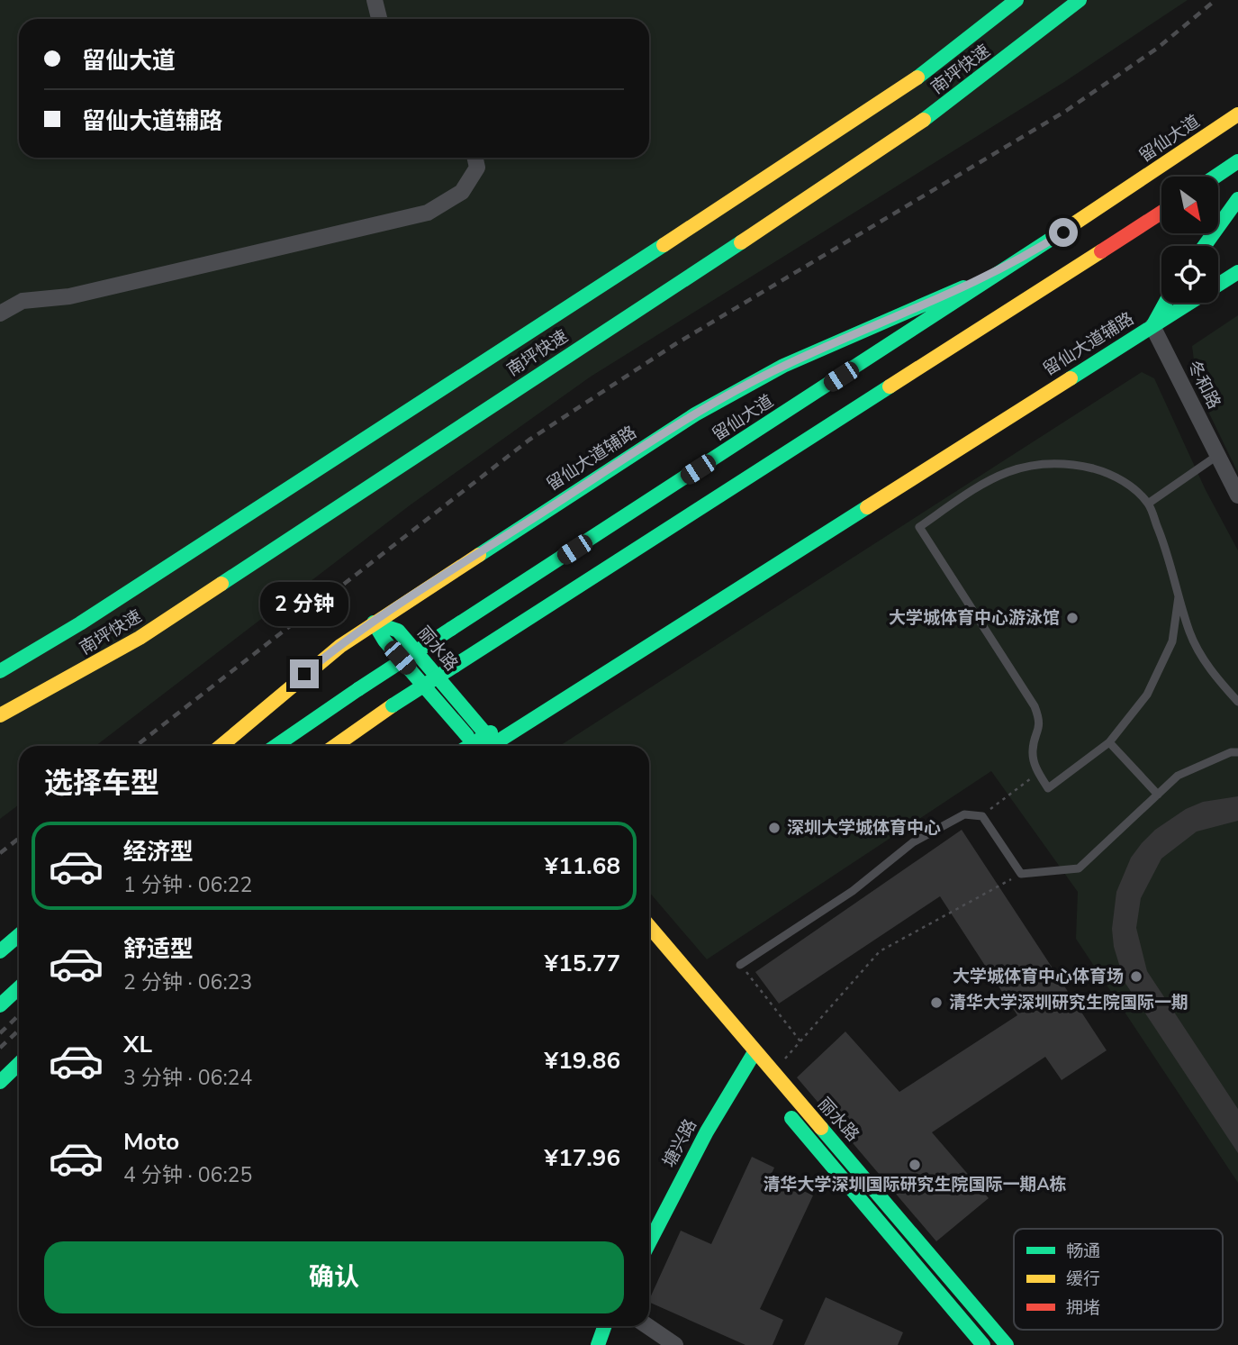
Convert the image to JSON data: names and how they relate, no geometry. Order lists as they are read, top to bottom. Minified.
{"streets":{"main road":["南坪快速","留仙大道","留仙大道辅路","丽水路","塘兴路"],"street":["冬和路"]},"crossings":[["留仙大道","留仙大道辅路"],["留仙大道辅路","冬和路"],["留仙大道辅路","丽水路"],["丽水路","塘兴路"]],"places":["大学城体育中心游泳馆","深圳大学城体育中心","大学城体育中心体育场","清华大学深圳研究生院国际一期","清华大学深圳国际研究生院国际一期A栋"],"legend":["畅通","缓行","拥堵"],"north":"bottom right","page":{"banner":["留仙大道","留仙大道辅路"],"bubble":"2 分钟","heading":"选择车型","list":[{"name":"经济型","note":"1 分钟 · 06:22","value":"¥11.68"},{"name":"舒适型","note":"2 分钟 · 06:23","value":"¥15.77"},{"name":"XL","note":"3 分钟 · 06:24","value":"¥19.86"},{"name":"Moto","note":"4 分钟 · 06:25","value":"¥17.96"}],"buttons":"确认"}}
